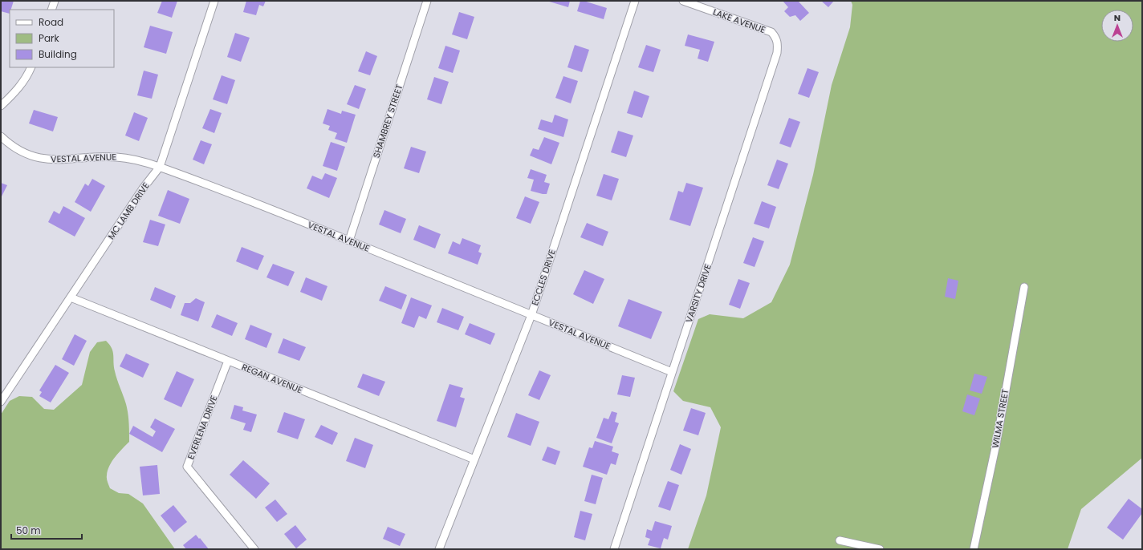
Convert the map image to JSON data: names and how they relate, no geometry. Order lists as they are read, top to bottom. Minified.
{"streets":{"street":["LAKE AVENUE","SHAMBREY STREET","VESTAL AVENUE","MC LAMB DRIVE","ECCLES DRIVE","VARSITY DRIVE","REGAN AVENUE","WILMA STREET","EVERLENA DRIVE"]},"crossings":[["LAKE AVENUE","VARSITY DRIVE"],["SHAMBREY STREET","VESTAL AVENUE"],["VESTAL AVENUE","MC LAMB DRIVE"],["VESTAL AVENUE","ECCLES DRIVE"],["VESTAL AVENUE","VARSITY DRIVE"],["MC LAMB DRIVE","REGAN AVENUE"],["ECCLES DRIVE","REGAN AVENUE"],["REGAN AVENUE","EVERLENA DRIVE"]],"legend":["Road","Park","Building"],"scale_bar":"50 m","north":"top"}
